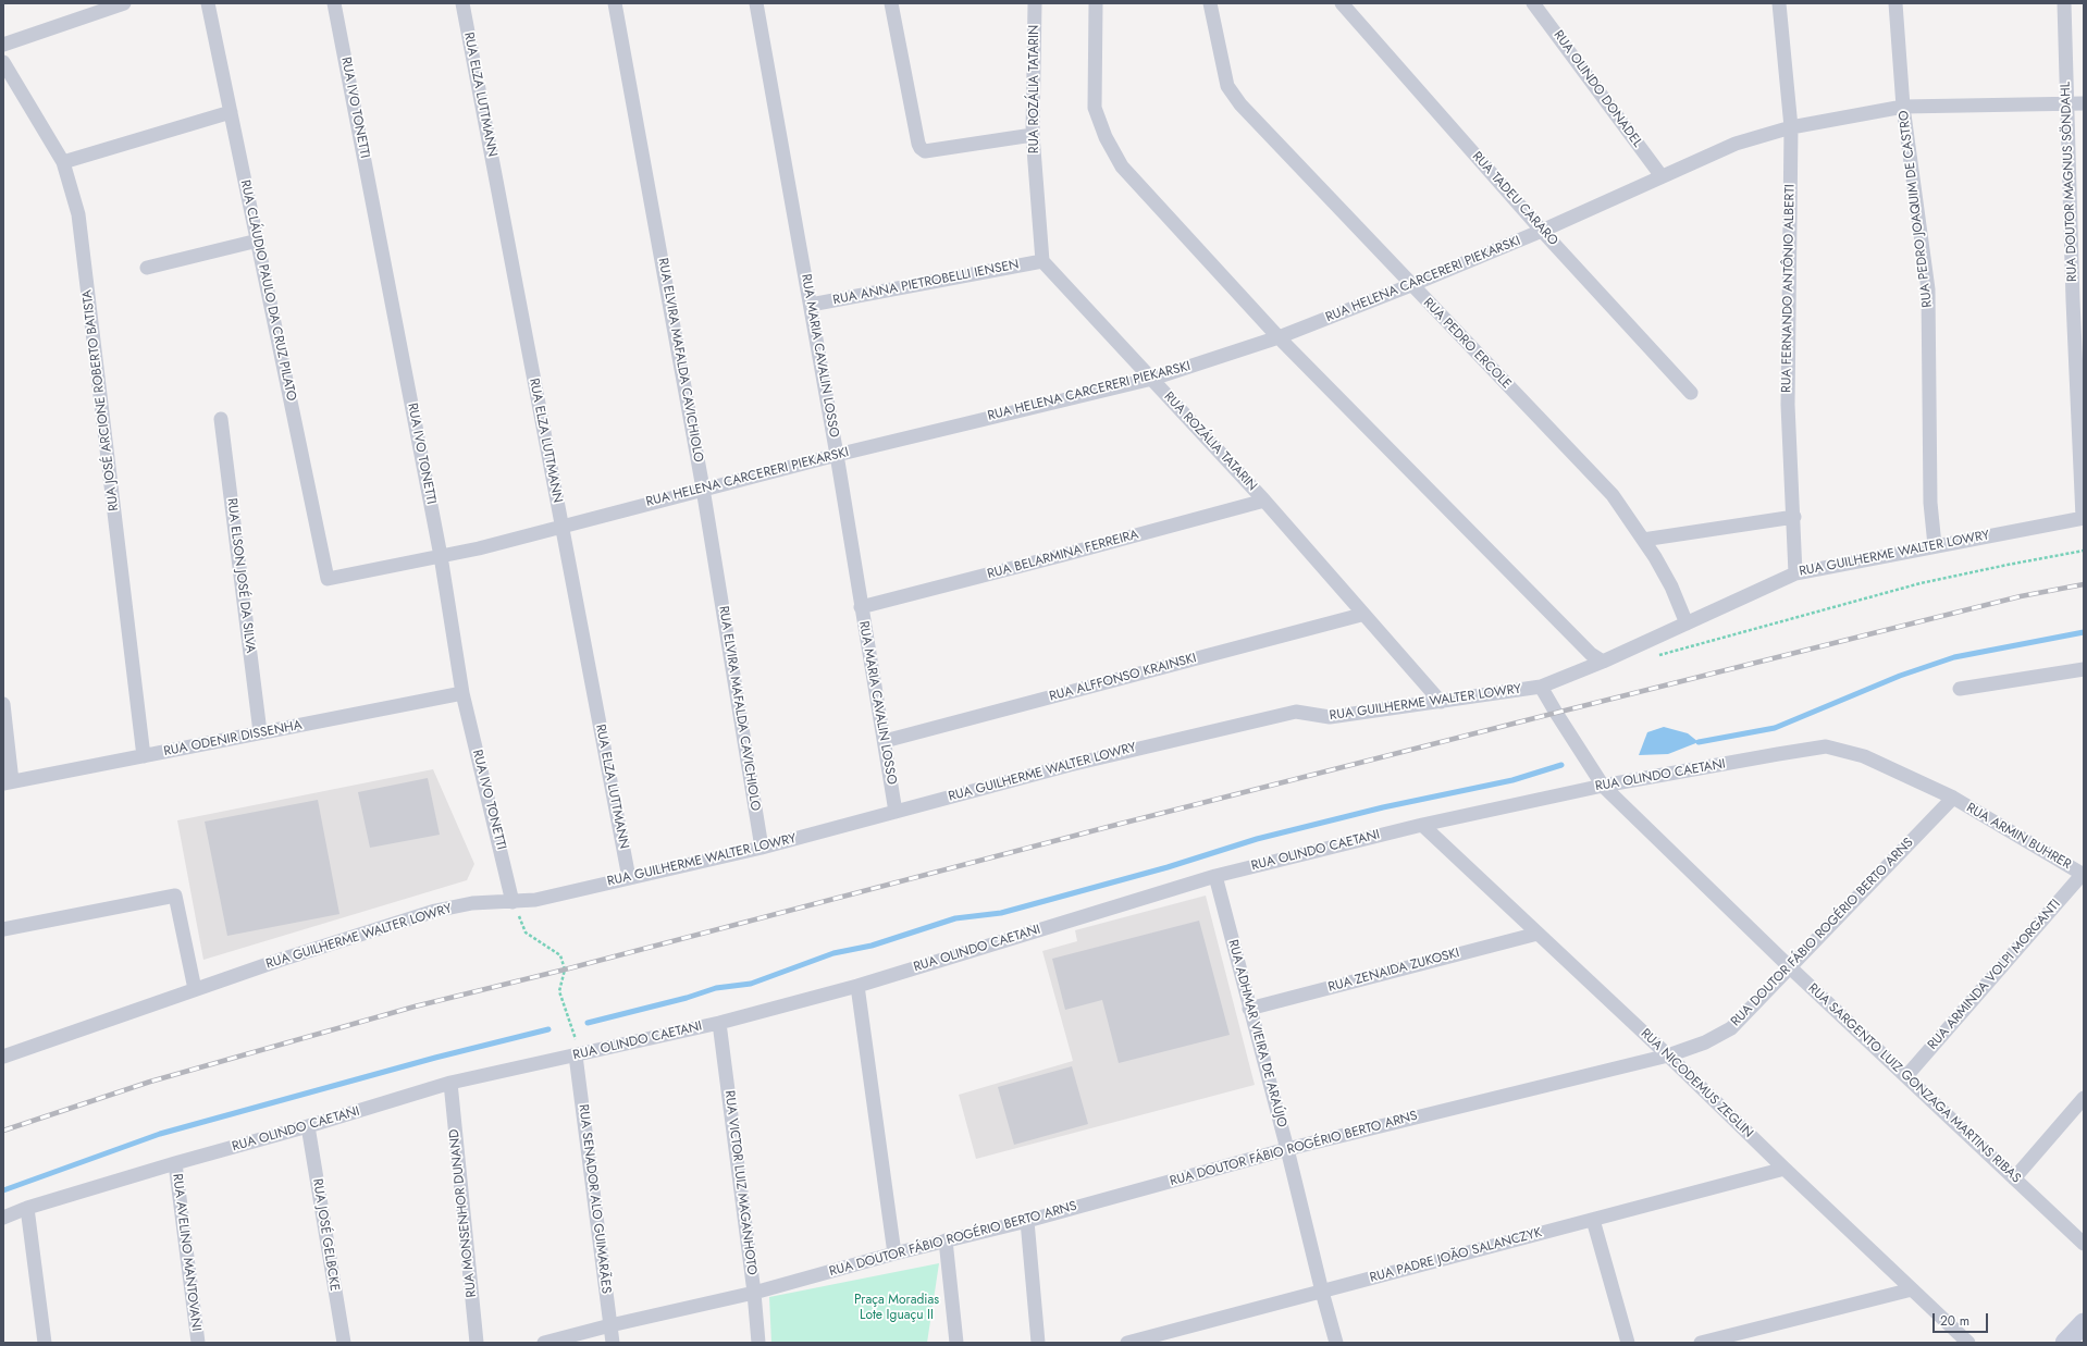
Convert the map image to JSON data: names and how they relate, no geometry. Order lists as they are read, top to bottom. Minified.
{"streets":{"street":["RUA ROZÁLIA TATARIN","RUA OLINDO DONADEL","RUA ELZA LUTTMANN","RUA IVO TONETTI","RUA DOUTOR MAGNUS SÖNDAHL","RUA TADEU CARARO","RUA PEDRO JOAQUIM DE CASTRO","RUA HELENA CARCERERI PIEKARSKI","RUA ANNA PIETROBELLI IENSEN","RUA FERNANDO ANTÔNIO ALBERTI","RUA CLÁUDIO PAULO DA CRUZ PILATO","RUA PEDRO ERCOLE","RUA MARIA CAVALIN LOSSO","RUA ELVIRA MAFALDA CAVICHIOLO","RUA JOSÉ ARCIONE ROBERTO BATISTA","RUA GUILHERME WALTER LOWRY","RUA BELARMINA FERREIRA","RUA ELSON JOSÉ DA SILVA","RUA ALFFONSO KRAINSKI","RUA ODENIR DISSENHA","RUA OLINDO CAETANI","RUA ARMIN BUHRER","RUA DOUTOR FÁBIO ROGÉRIO BERTO ARNS","RUA ZENAIDA ZUKOSKI","RUA ARMINDA VOLPI MORGANTI","RUA ADHMAR VIEIRA DE ARAÚJO","RUA NICODEMUS ZEGLIN","RUA SARGENTO LUIZ GONZAGA MARTINS RIBAS","RUA VICTOR LUIZ MAGANHOTO","RUA SENADOR ALO GUIMARÃES","RUA MONSENHOR DUNAND","RUA JOSÉ GELBCKE","RUA AVELINO MANTOVANI","RUA PADRE JOÃO SALANCZYK"]},"crossings":[["RUA ROZÁLIA TATARIN","RUA HELENA CARCERERI PIEKARSKI"],["RUA ROZÁLIA TATARIN","RUA ANNA PIETROBELLI IENSEN"],["RUA ROZÁLIA TATARIN","RUA GUILHERME WALTER LOWRY"],["RUA ROZÁLIA TATARIN","RUA BELARMINA FERREIRA"],["RUA ROZÁLIA TATARIN","RUA ALFFONSO KRAINSKI"],["RUA OLINDO DONADEL","RUA HELENA CARCERERI PIEKARSKI"],["RUA ELZA LUTTMANN","RUA HELENA CARCERERI PIEKARSKI"],["RUA ELZA LUTTMANN","RUA GUILHERME WALTER LOWRY"],["RUA IVO TONETTI","RUA HELENA CARCERERI PIEKARSKI"],["RUA IVO TONETTI","RUA GUILHERME WALTER LOWRY"],["RUA IVO TONETTI","RUA ODENIR DISSENHA"],["RUA DOUTOR MAGNUS SÖNDAHL","RUA HELENA CARCERERI PIEKARSKI"],["RUA DOUTOR MAGNUS SÖNDAHL","RUA GUILHERME WALTER LOWRY"],["RUA TADEU CARARO","RUA HELENA CARCERERI PIEKARSKI"],["RUA PEDRO JOAQUIM DE CASTRO","RUA HELENA CARCERERI PIEKARSKI"],["RUA PEDRO JOAQUIM DE CASTRO","RUA GUILHERME WALTER LOWRY"],["RUA HELENA CARCERERI PIEKARSKI","RUA FERNANDO ANTÔNIO ALBERTI"],["RUA HELENA CARCERERI PIEKARSKI","RUA CLÁUDIO PAULO DA CRUZ PILATO"],["RUA HELENA CARCERERI PIEKARSKI","RUA PEDRO ERCOLE"],["RUA HELENA CARCERERI PIEKARSKI","RUA MARIA CAVALIN LOSSO"],["RUA HELENA CARCERERI PIEKARSKI","RUA ELVIRA MAFALDA CAVICHIOLO"],["RUA ANNA PIETROBELLI IENSEN","RUA MARIA CAVALIN LOSSO"],["RUA FERNANDO ANTÔNIO ALBERTI","RUA GUILHERME WALTER LOWRY"],["RUA PEDRO ERCOLE","RUA GUILHERME WALTER LOWRY"],["RUA MARIA CAVALIN LOSSO","RUA GUILHERME WALTER LOWRY"],["RUA MARIA CAVALIN LOSSO","RUA BELARMINA FERREIRA"],["RUA MARIA CAVALIN LOSSO","RUA ALFFONSO KRAINSKI"],["RUA ELVIRA MAFALDA CAVICHIOLO","RUA GUILHERME WALTER LOWRY"],["RUA JOSÉ ARCIONE ROBERTO BATISTA","RUA ODENIR DISSENHA"],["RUA GUILHERME WALTER LOWRY","RUA SARGENTO LUIZ GONZAGA MARTINS RIBAS"],["RUA ELSON JOSÉ DA SILVA","RUA ODENIR DISSENHA"],["RUA OLINDO CAETANI","RUA ARMIN BUHRER"],["RUA OLINDO CAETANI","RUA DOUTOR FÁBIO ROGÉRIO BERTO ARNS"],["RUA OLINDO CAETANI","RUA ADHMAR VIEIRA DE ARAÚJO"],["RUA OLINDO CAETANI","RUA NICODEMUS ZEGLIN"],["RUA OLINDO CAETANI","RUA SARGENTO LUIZ GONZAGA MARTINS RIBAS"],["RUA OLINDO CAETANI","RUA VICTOR LUIZ MAGANHOTO"],["RUA OLINDO CAETANI","RUA SENADOR ALO GUIMARÃES"],["RUA OLINDO CAETANI","RUA MONSENHOR DUNAND"],["RUA OLINDO CAETANI","RUA JOSÉ GELBCKE"],["RUA OLINDO CAETANI","RUA AVELINO MANTOVANI"],["RUA ARMIN BUHRER","RUA DOUTOR FÁBIO ROGÉRIO BERTO ARNS"],["RUA ARMIN BUHRER","RUA ARMINDA VOLPI MORGANTI"],["RUA DOUTOR FÁBIO ROGÉRIO BERTO ARNS","RUA ADHMAR VIEIRA DE ARAÚJO"],["RUA DOUTOR FÁBIO ROGÉRIO BERTO ARNS","RUA NICODEMUS ZEGLIN"],["RUA DOUTOR FÁBIO ROGÉRIO BERTO ARNS","RUA SARGENTO LUIZ GONZAGA MARTINS RIBAS"],["RUA DOUTOR FÁBIO ROGÉRIO BERTO ARNS","RUA VICTOR LUIZ MAGANHOTO"],["RUA DOUTOR FÁBIO ROGÉRIO BERTO ARNS","RUA SENADOR ALO GUIMARÃES"],["RUA ZENAIDA ZUKOSKI","RUA ADHMAR VIEIRA DE ARAÚJO"],["RUA ZENAIDA ZUKOSKI","RUA NICODEMUS ZEGLIN"],["RUA ARMINDA VOLPI MORGANTI","RUA SARGENTO LUIZ GONZAGA MARTINS RIBAS"],["RUA ADHMAR VIEIRA DE ARAÚJO","RUA PADRE JOÃO SALANCZYK"],["RUA NICODEMUS ZEGLIN","RUA PADRE JOÃO SALANCZYK"]],"parks":["Praça Moradias Lote Iguaçu II"],"scale_bar":"20 m"}
